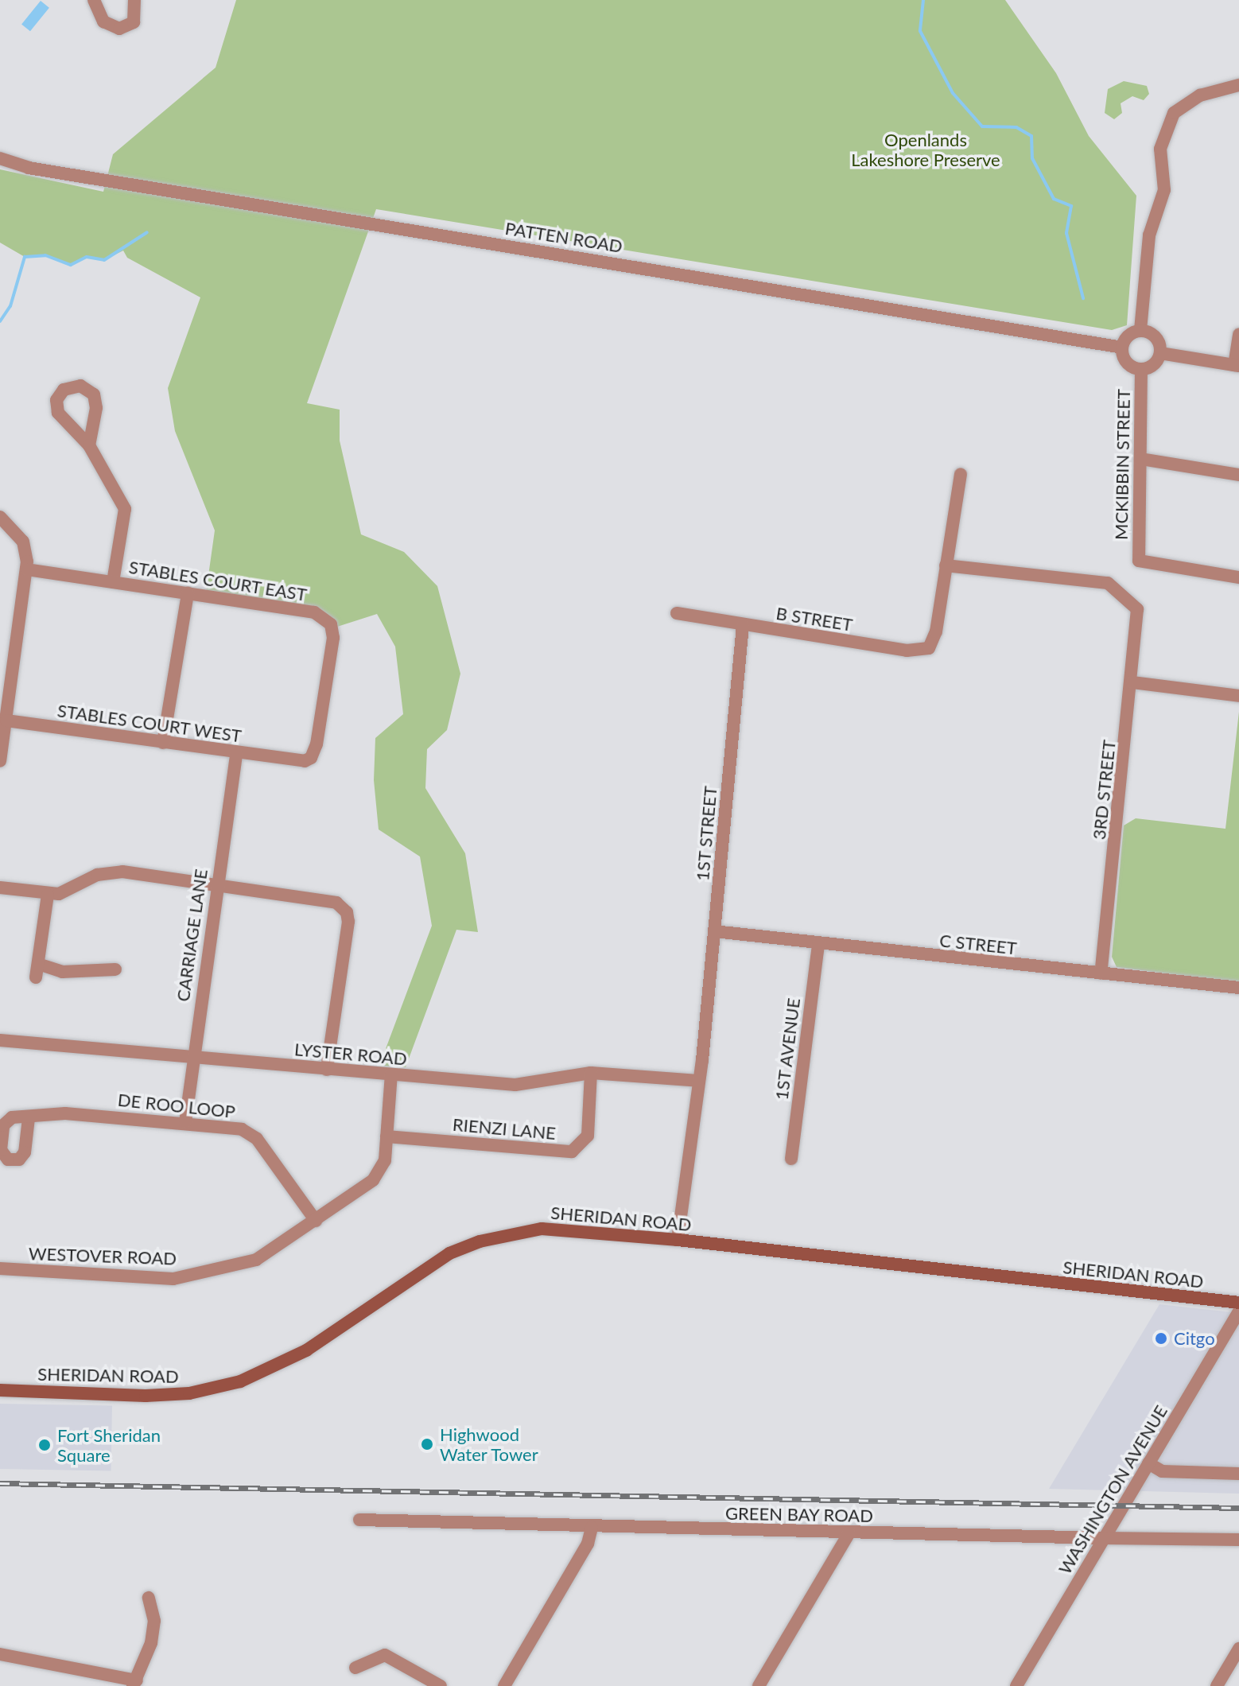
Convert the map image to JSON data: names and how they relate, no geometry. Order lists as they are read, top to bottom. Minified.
{"streets":{"main road":["SHERIDAN ROAD"],"street":["PATTEN ROAD","MCKIBBIN STREET","STABLES COURT EAST","B STREET","STABLES COURT WEST","3RD STREET","1ST STREET","CARRIAGE LANE","C STREET","1ST AVENUE","LYSTER ROAD","DE ROO LOOP","RIENZI LANE","WESTOVER ROAD","WASHINGTON AVENUE","GREEN BAY ROAD"]},"crossings":[["PATTEN ROAD","MCKIBBIN STREET"],["STABLES COURT EAST","STABLES COURT WEST"],["B STREET","3RD STREET"],["B STREET","1ST STREET"],["STABLES COURT WEST","CARRIAGE LANE"],["3RD STREET","C STREET"],["1ST STREET","C STREET"],["1ST STREET","LYSTER ROAD"],["1ST STREET","SHERIDAN ROAD"],["CARRIAGE LANE","LYSTER ROAD"],["CARRIAGE LANE","DE ROO LOOP"],["C STREET","1ST AVENUE"],["LYSTER ROAD","RIENZI LANE"],["LYSTER ROAD","WESTOVER ROAD"],["DE ROO LOOP","WESTOVER ROAD"],["RIENZI LANE","WESTOVER ROAD"],["WASHINGTON AVENUE","GREEN BAY ROAD"]],"parks":["Openlands Lakeshore Preserve"],"places":["Citgo","Highwood Water Tower","Fort Sheridan Square"]}
